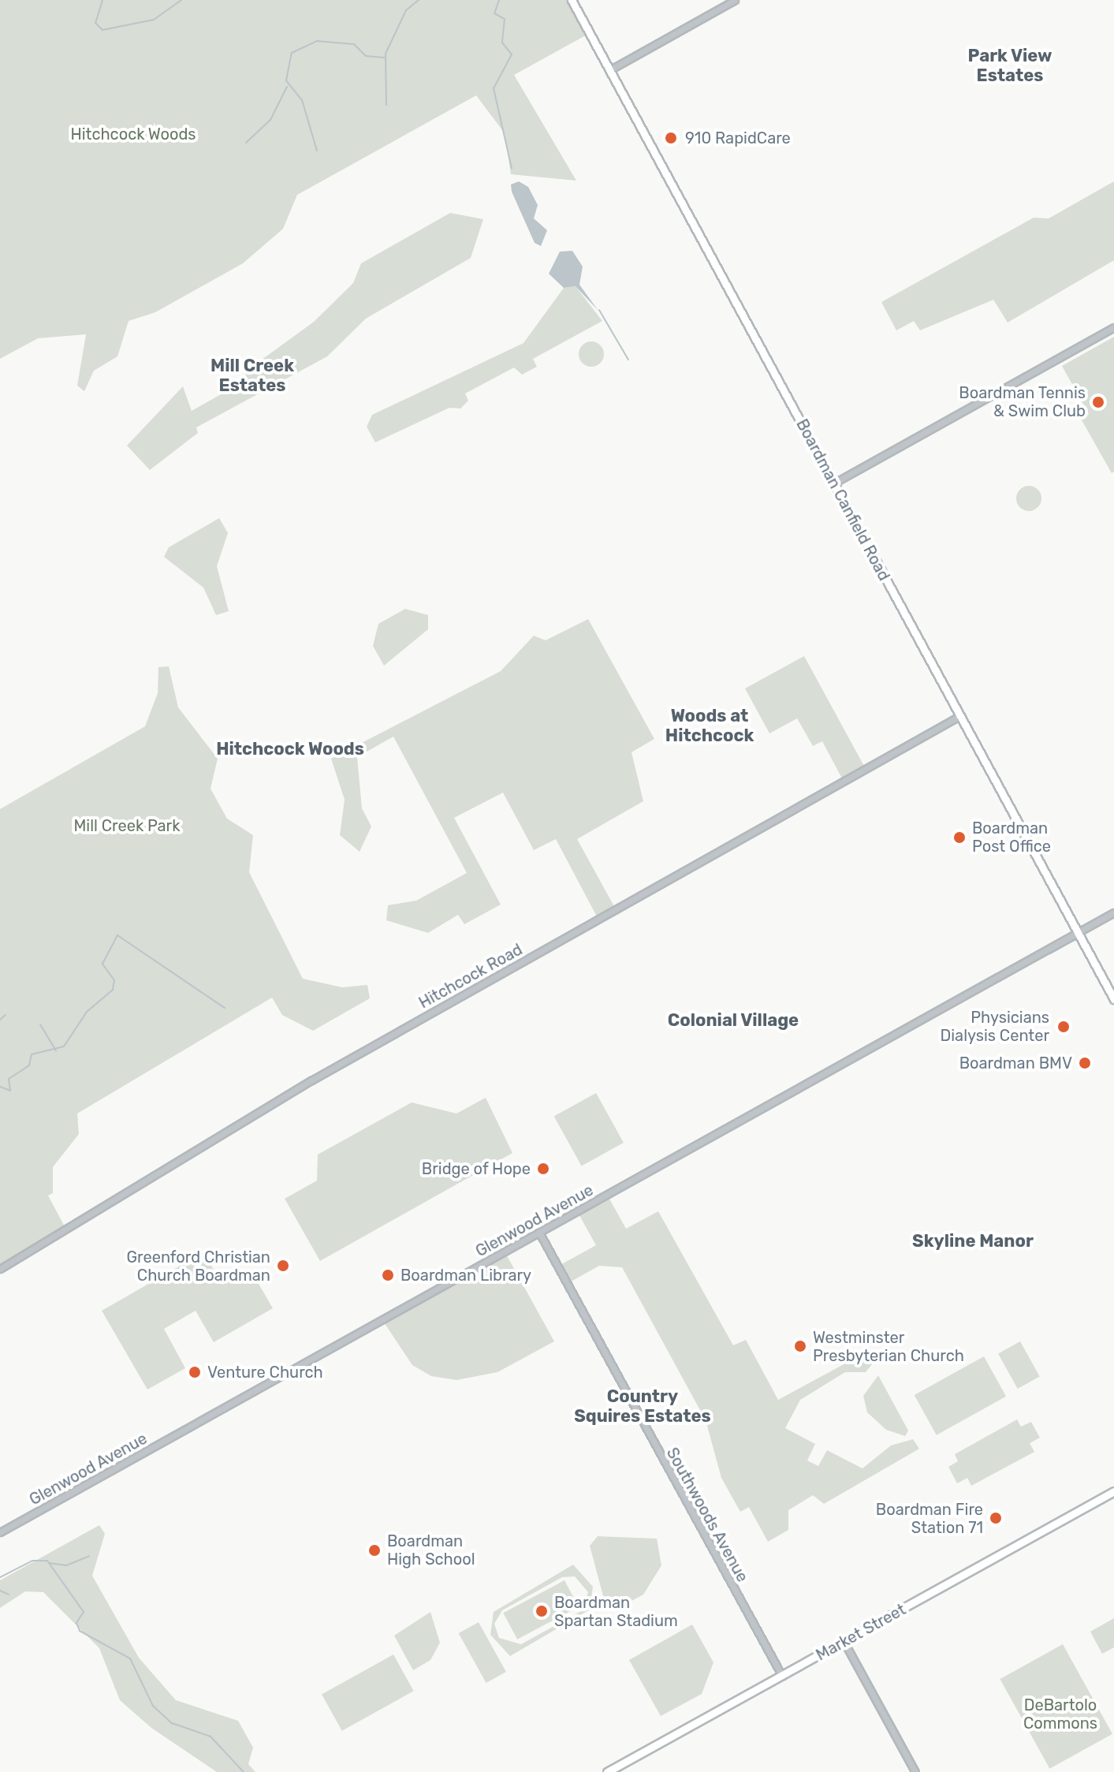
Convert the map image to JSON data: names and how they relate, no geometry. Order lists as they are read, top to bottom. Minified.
{"streets":{"main road":["Boardman Canfield Road","Market Street"],"street":["Hitchcock Road","Glenwood Avenue","Southwoods Avenue"]},"crossings":[["Boardman Canfield Road","Hitchcock Road"],["Boardman Canfield Road","Glenwood Avenue"],["Glenwood Avenue","Southwoods Avenue"],["Southwoods Avenue","Market Street"]],"districts":["Park View Estates","Mill Creek Estates","Woods at Hitchcock","Hitchcock Woods","Colonial Village","Skyline Manor","Country Squires Estates"],"parks":["Hitchcock Woods","Mill Creek Park","DeBartolo Commons"],"places":["910 RapidCare","Boardman Tennis & Swim Club","Boardman Post Office","Physicians Dialysis Center","Boardman BMV","Bridge of Hope","Greenford Christian Church Boardman","Boardman Library","Westminster Presbyterian Church","Venture Church","Boardman Fire Station 71","Boardman High School","Boardman Spartan Stadium"]}
